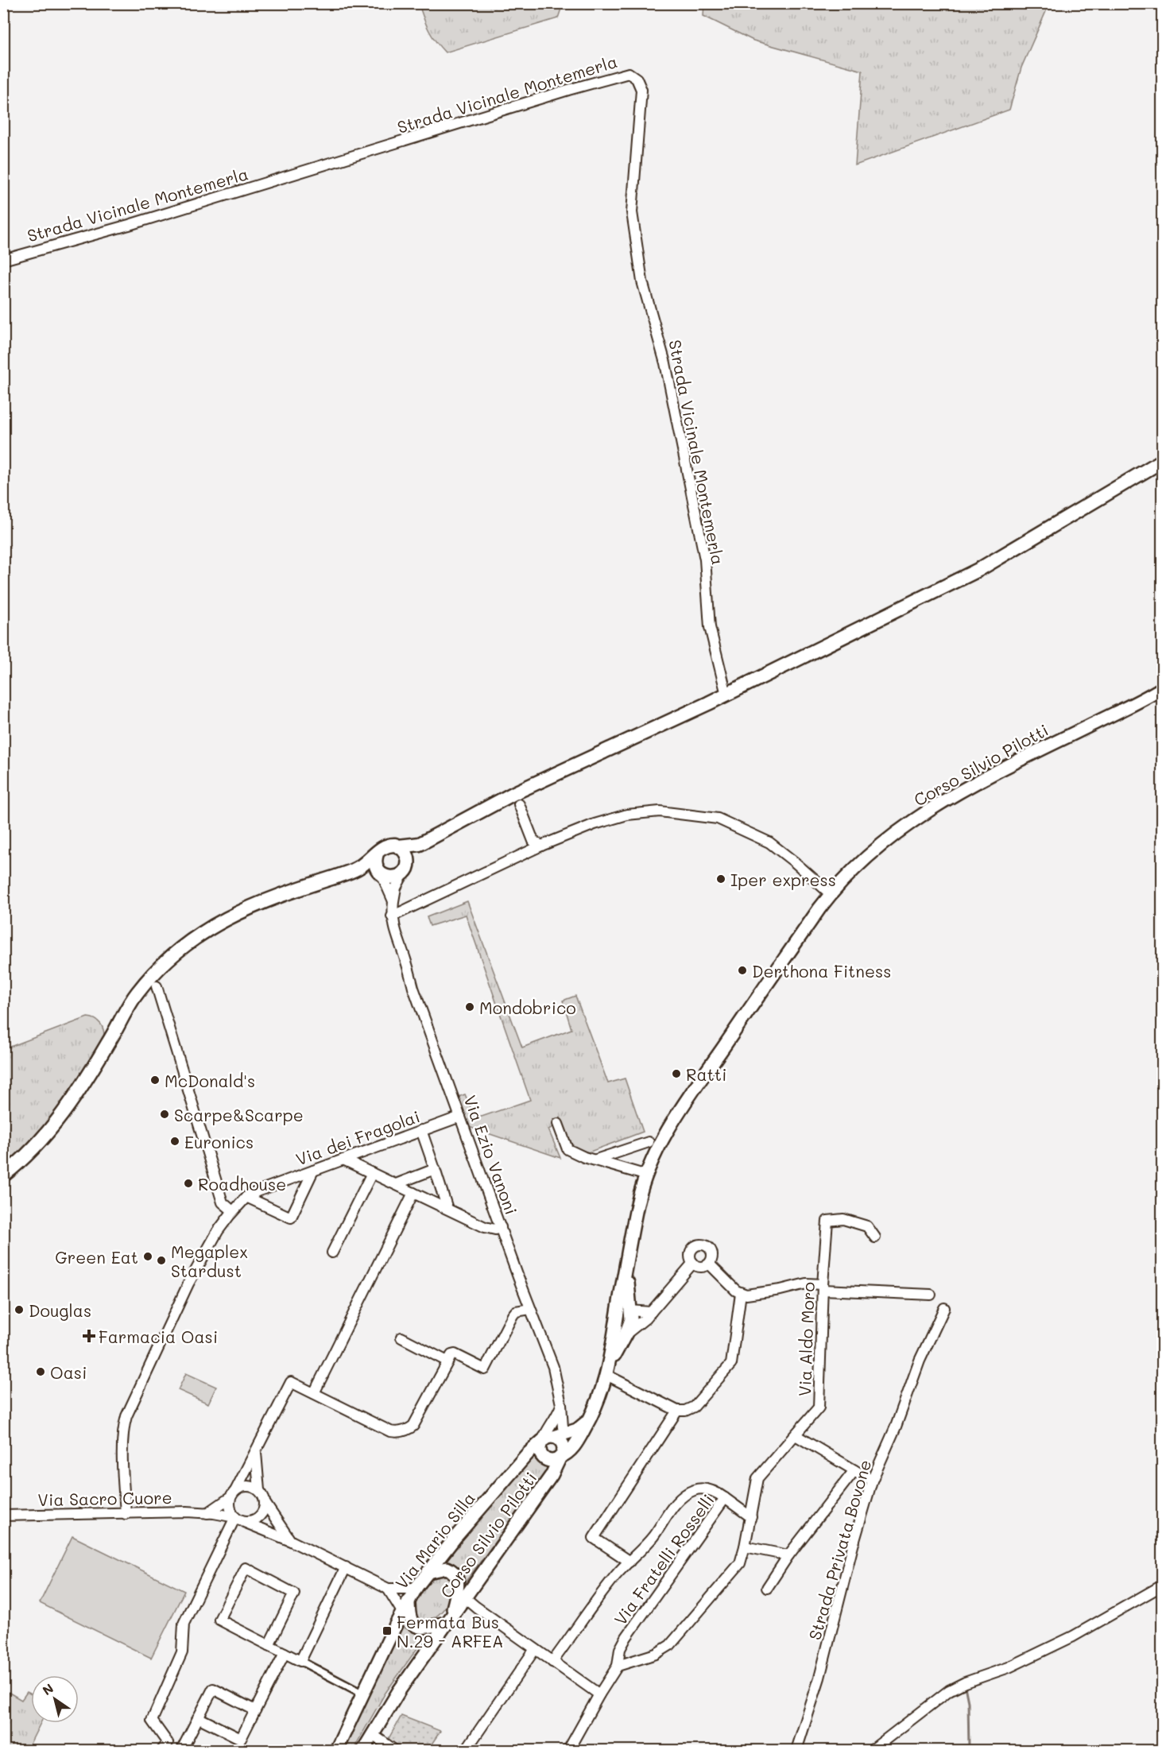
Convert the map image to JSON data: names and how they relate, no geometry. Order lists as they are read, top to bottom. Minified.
{"streets":{"street":["Strada Vicinale Montemerla","Corso Silvio Pilotti","Via dei Fragolai","Via Ezio Vanoni","Via Aldo Moro","Via Sacro Cuore","Via Mario Silla","Strada Privata Bovone","Via Fratelli Rosselli"]},"crossings":[["Corso Silvio Pilotti","Via Mario Silla"],["Via dei Fragolai","Via Ezio Vanoni"],["Via dei Fragolai","Via Sacro Cuore"],["Via Aldo Moro","Via Fratelli Rosselli"]],"places":{"other":["Iper express","Derthona Fitness","Mondobrico","Ratti","McDonald's","Scarpe&Scarpe","Euronics","Roadhouse","Green Eat","Megaplex Stardust","Douglas","Oasi"],"health":["Farmacia Oasi"],"transit":["Fermata Bus N.29 - ARFEA"]},"north":"top left"}
